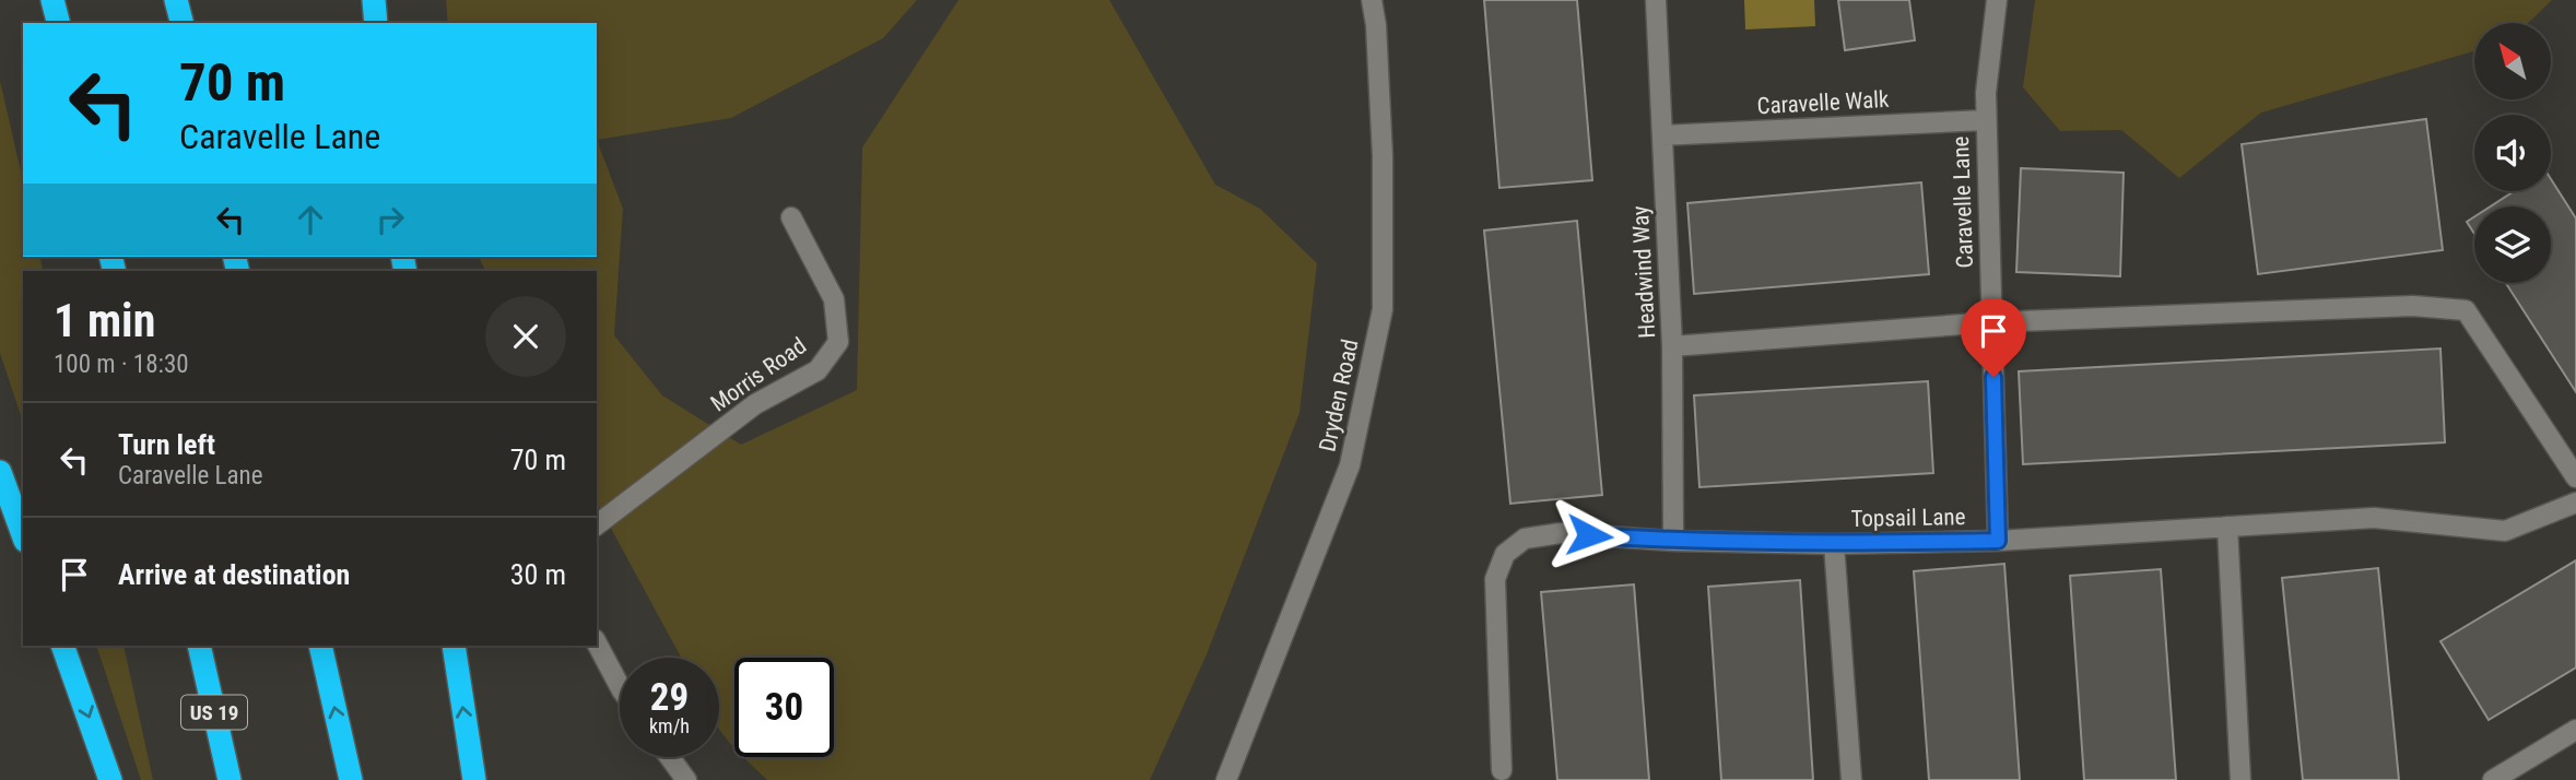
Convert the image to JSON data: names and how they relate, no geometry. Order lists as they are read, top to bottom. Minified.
{"streets":{"highway":["US 19"],"street":["Caravelle Walk","Caravelle Lane","Headwind Way","Morris Road","Dryden Road","Topsail Lane"]},"crossings":[["Caravelle Walk","Caravelle Lane"],["Caravelle Walk","Headwind Way"],["Caravelle Lane","Topsail Lane"],["Headwind Way","Topsail Lane"]],"north":"top left","page":{"turn":["70 m","Caravelle Lane"],"heading":["1 min","100 m · 18:30"],"list":[{"name":"Turn left","note":"Caravelle Lane","value":"70 m"},{"name":"Arrive at destination","value":"30 m"}],"speed":"29 km/h","limit":"30"}}
